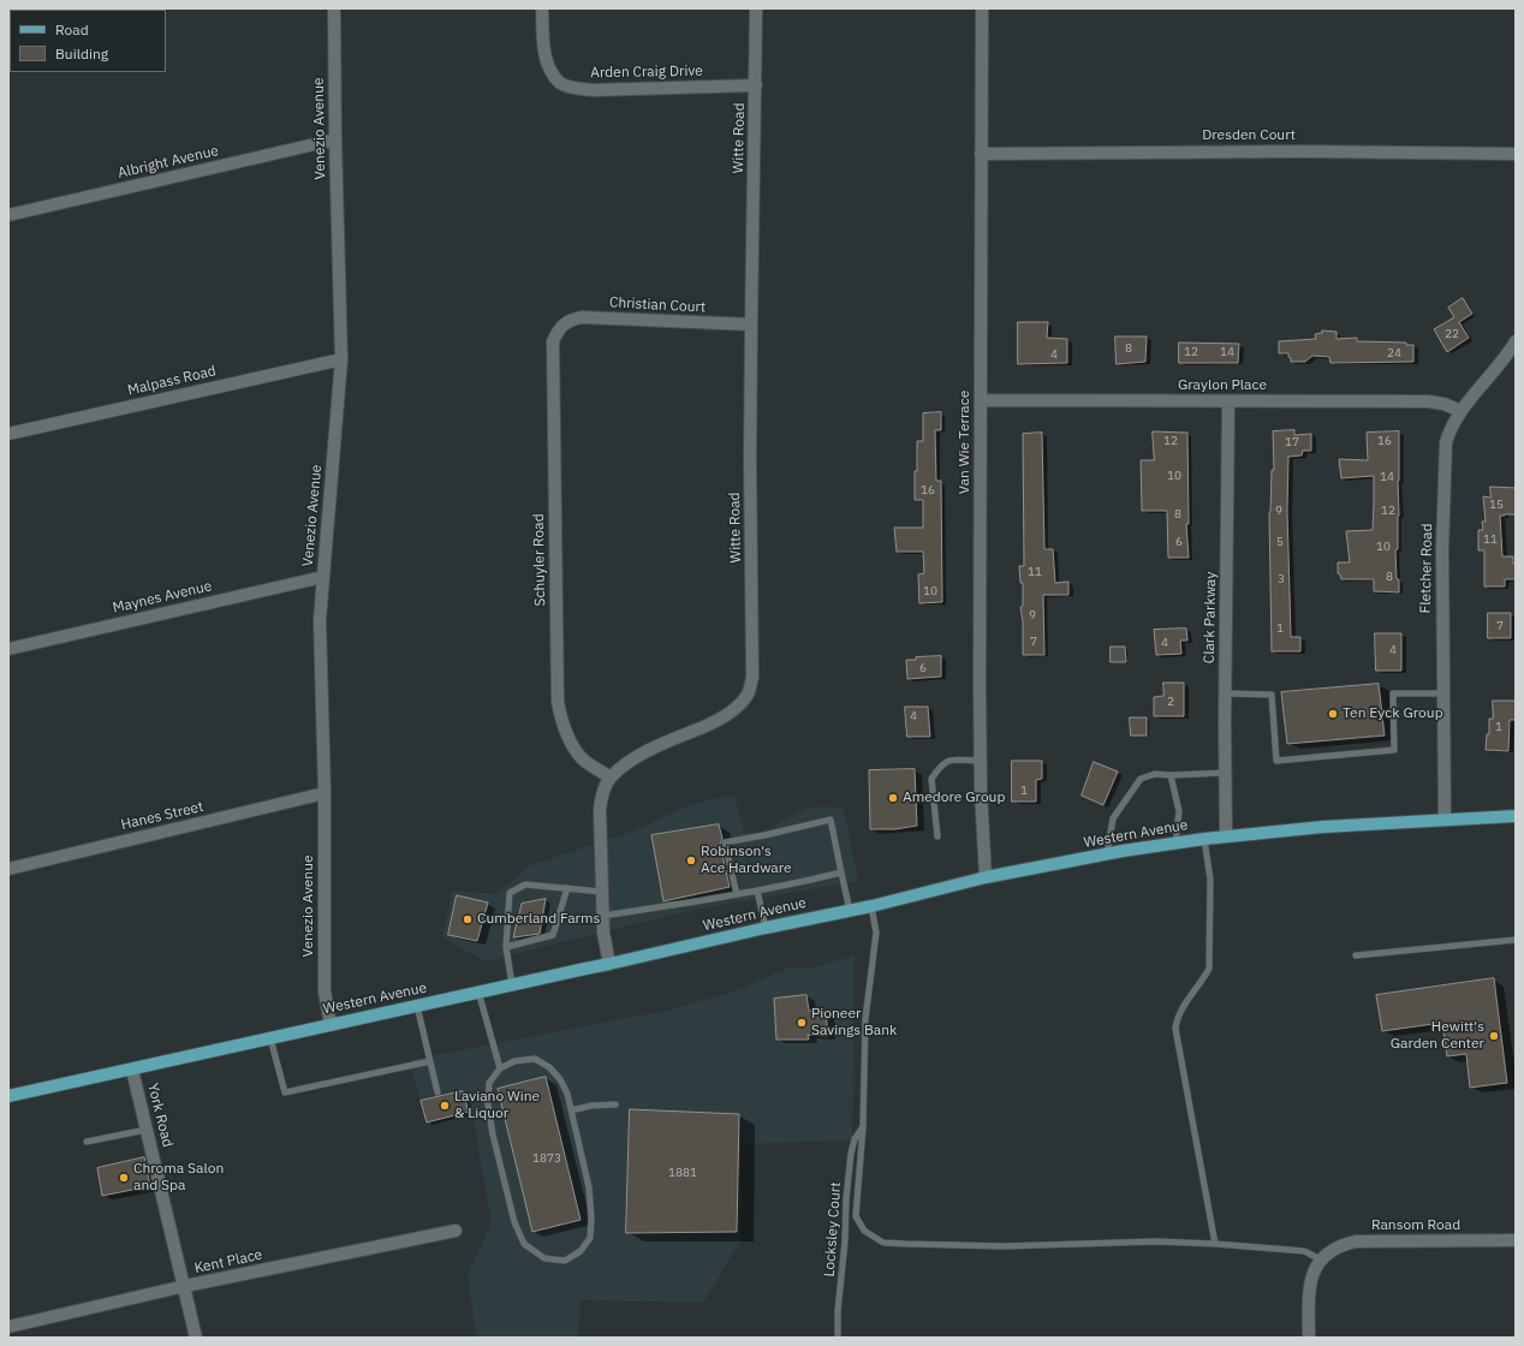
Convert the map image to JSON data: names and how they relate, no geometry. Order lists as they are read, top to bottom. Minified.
{"streets":{"main road":["Western Avenue"],"street":["Arden Craig Drive","Venezio Avenue","Dresden Court","Witte Road","Albright Avenue","Christian Court","Malpass Road","Graylon Place","Van Wie Terrace","Schuyler Road","Fletcher Road","Maynes Avenue","Clark Parkway","Hanes Street","York Road","Ransom Road","Kent Place"],"lane":["Locksley Court"]},"crossings":[["Arden Craig Drive","Witte Road"],["Venezio Avenue","Albright Avenue"],["Venezio Avenue","Malpass Road"],["Venezio Avenue","Maynes Avenue"],["Venezio Avenue","Hanes Street"],["Venezio Avenue","Western Avenue"],["Dresden Court","Van Wie Terrace"],["Witte Road","Christian Court"],["Witte Road","Schuyler Road"],["Witte Road","Western Avenue"],["Christian Court","Schuyler Road"],["Graylon Place","Van Wie Terrace"],["Graylon Place","Fletcher Road"],["Graylon Place","Clark Parkway"],["Van Wie Terrace","Western Avenue"],["Fletcher Road","Western Avenue"],["Clark Parkway","Western Avenue"],["Western Avenue","York Road"],["York Road","Kent Place"]],"places":["Ten Eyck Group","Amedore Group","Robinson's Ace Hardware","Cumberland Farms","Pioneer Savings Bank","Hewitt's Garden Center","Laviano Wine & Liquor","Chroma Salon and Spa"],"house_numbers":["22","8","12","14","24","4","12","16","17","10","14","16","15","9","12","8","11","6","5","10","11","8","3","10","9","7","1","7","4","4","6","2","4","1","1","1873","1881"],"legend":["Road","Building"]}
